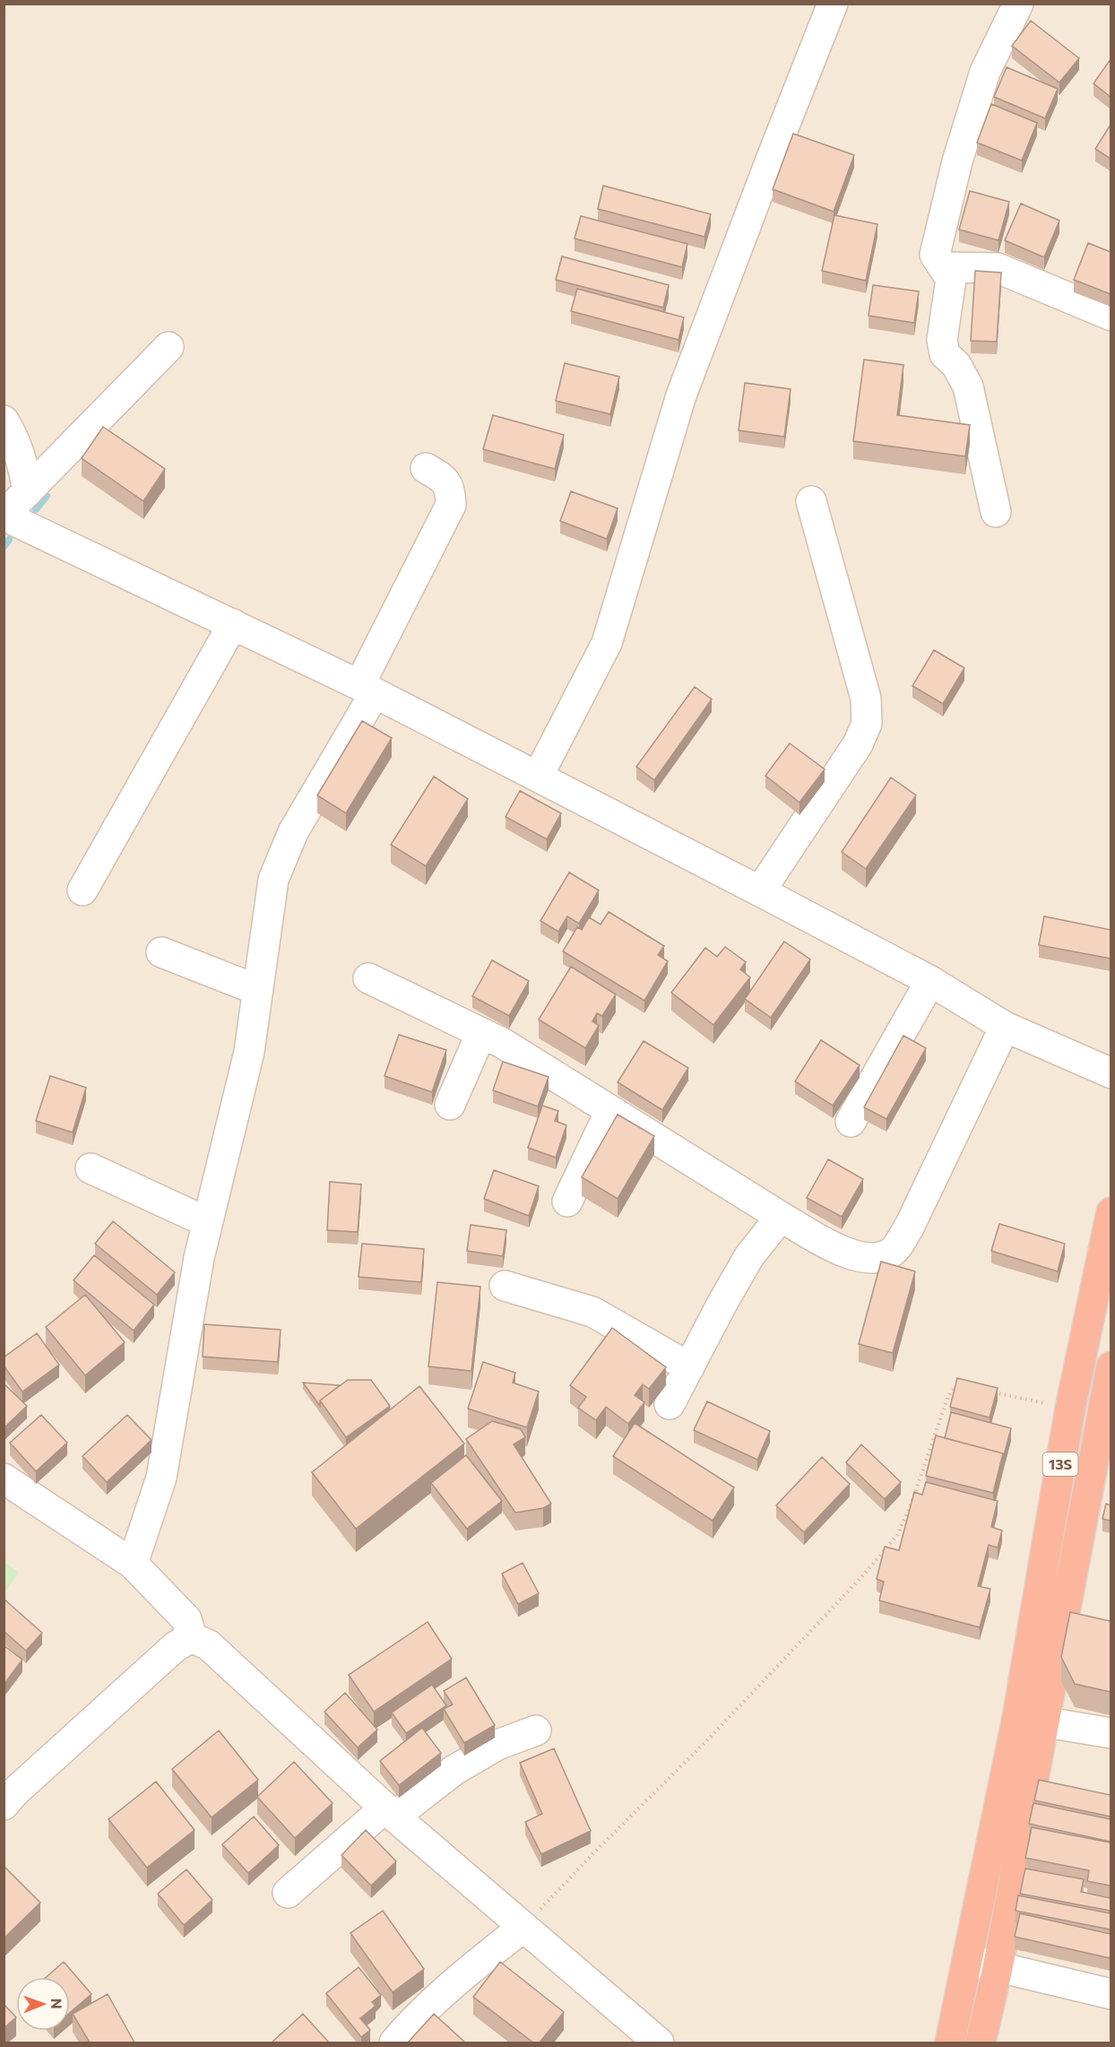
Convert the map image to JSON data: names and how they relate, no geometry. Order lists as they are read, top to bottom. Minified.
{"streets":{"highway":["13S"]},"north":"right"}
